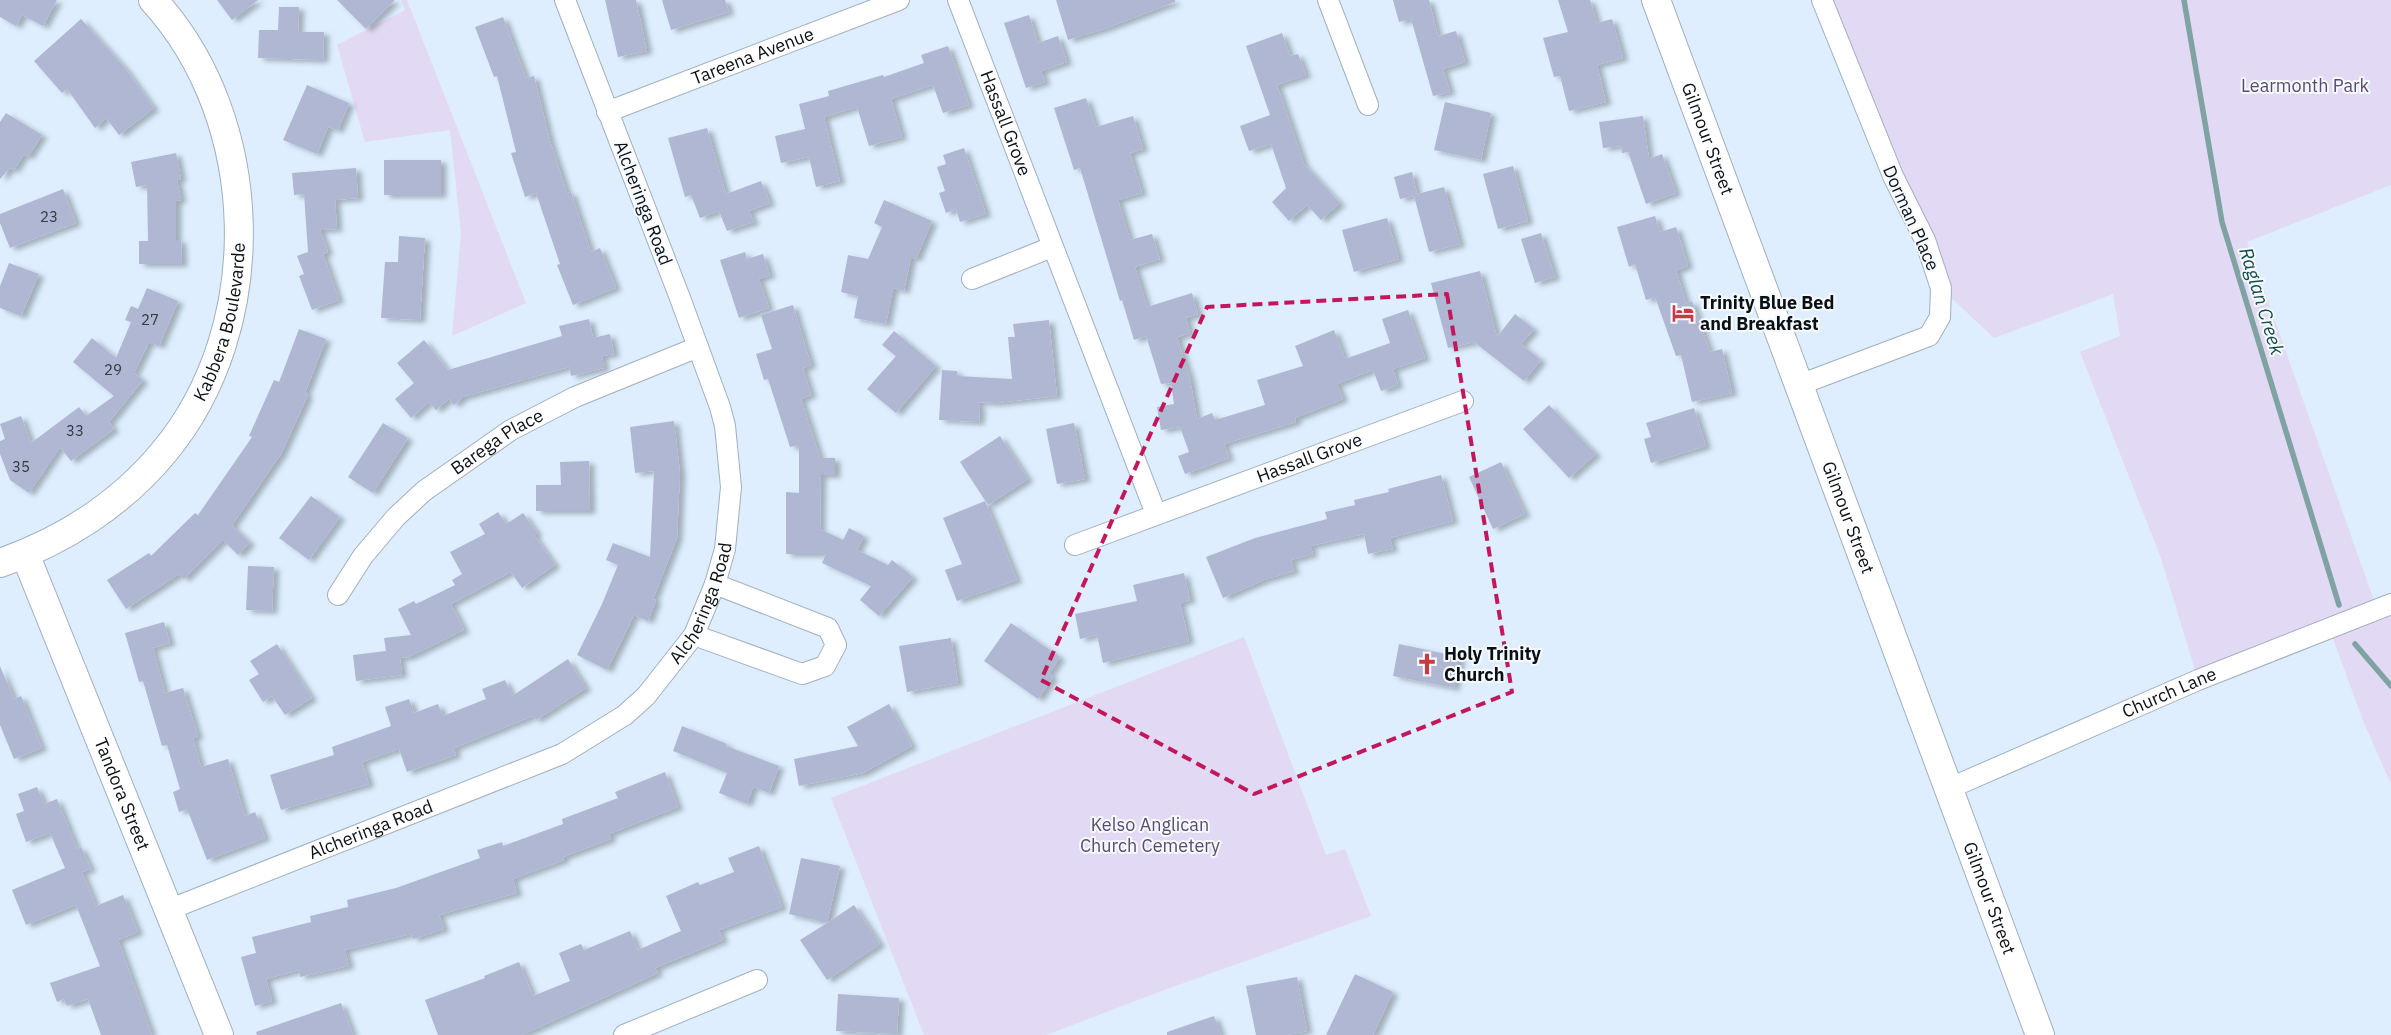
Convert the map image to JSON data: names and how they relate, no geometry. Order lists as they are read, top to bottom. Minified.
{"streets":{"street":["Tareena Avenue","Hassall Grove","Gilmour Street","Alcheringa Road","Dorman Place","Kabbera Boulevarde","Barega Place","Church Lane","Tandora Street"]},"crossings":[["Tareena Avenue","Alcheringa Road"],["Gilmour Street","Dorman Place"],["Gilmour Street","Church Lane"],["Alcheringa Road","Barega Place"],["Alcheringa Road","Tandora Street"],["Kabbera Boulevarde","Tandora Street"]],"water":["Raglan Creek"],"parks":["Learmonth Park","Kelso Anglican Church Cemetery"],"places":{"hotel":["Trinity Blue Bed and Breakfast"],"church":["Holy Trinity Church"]},"house_numbers":["23","27","29","33","35"]}
